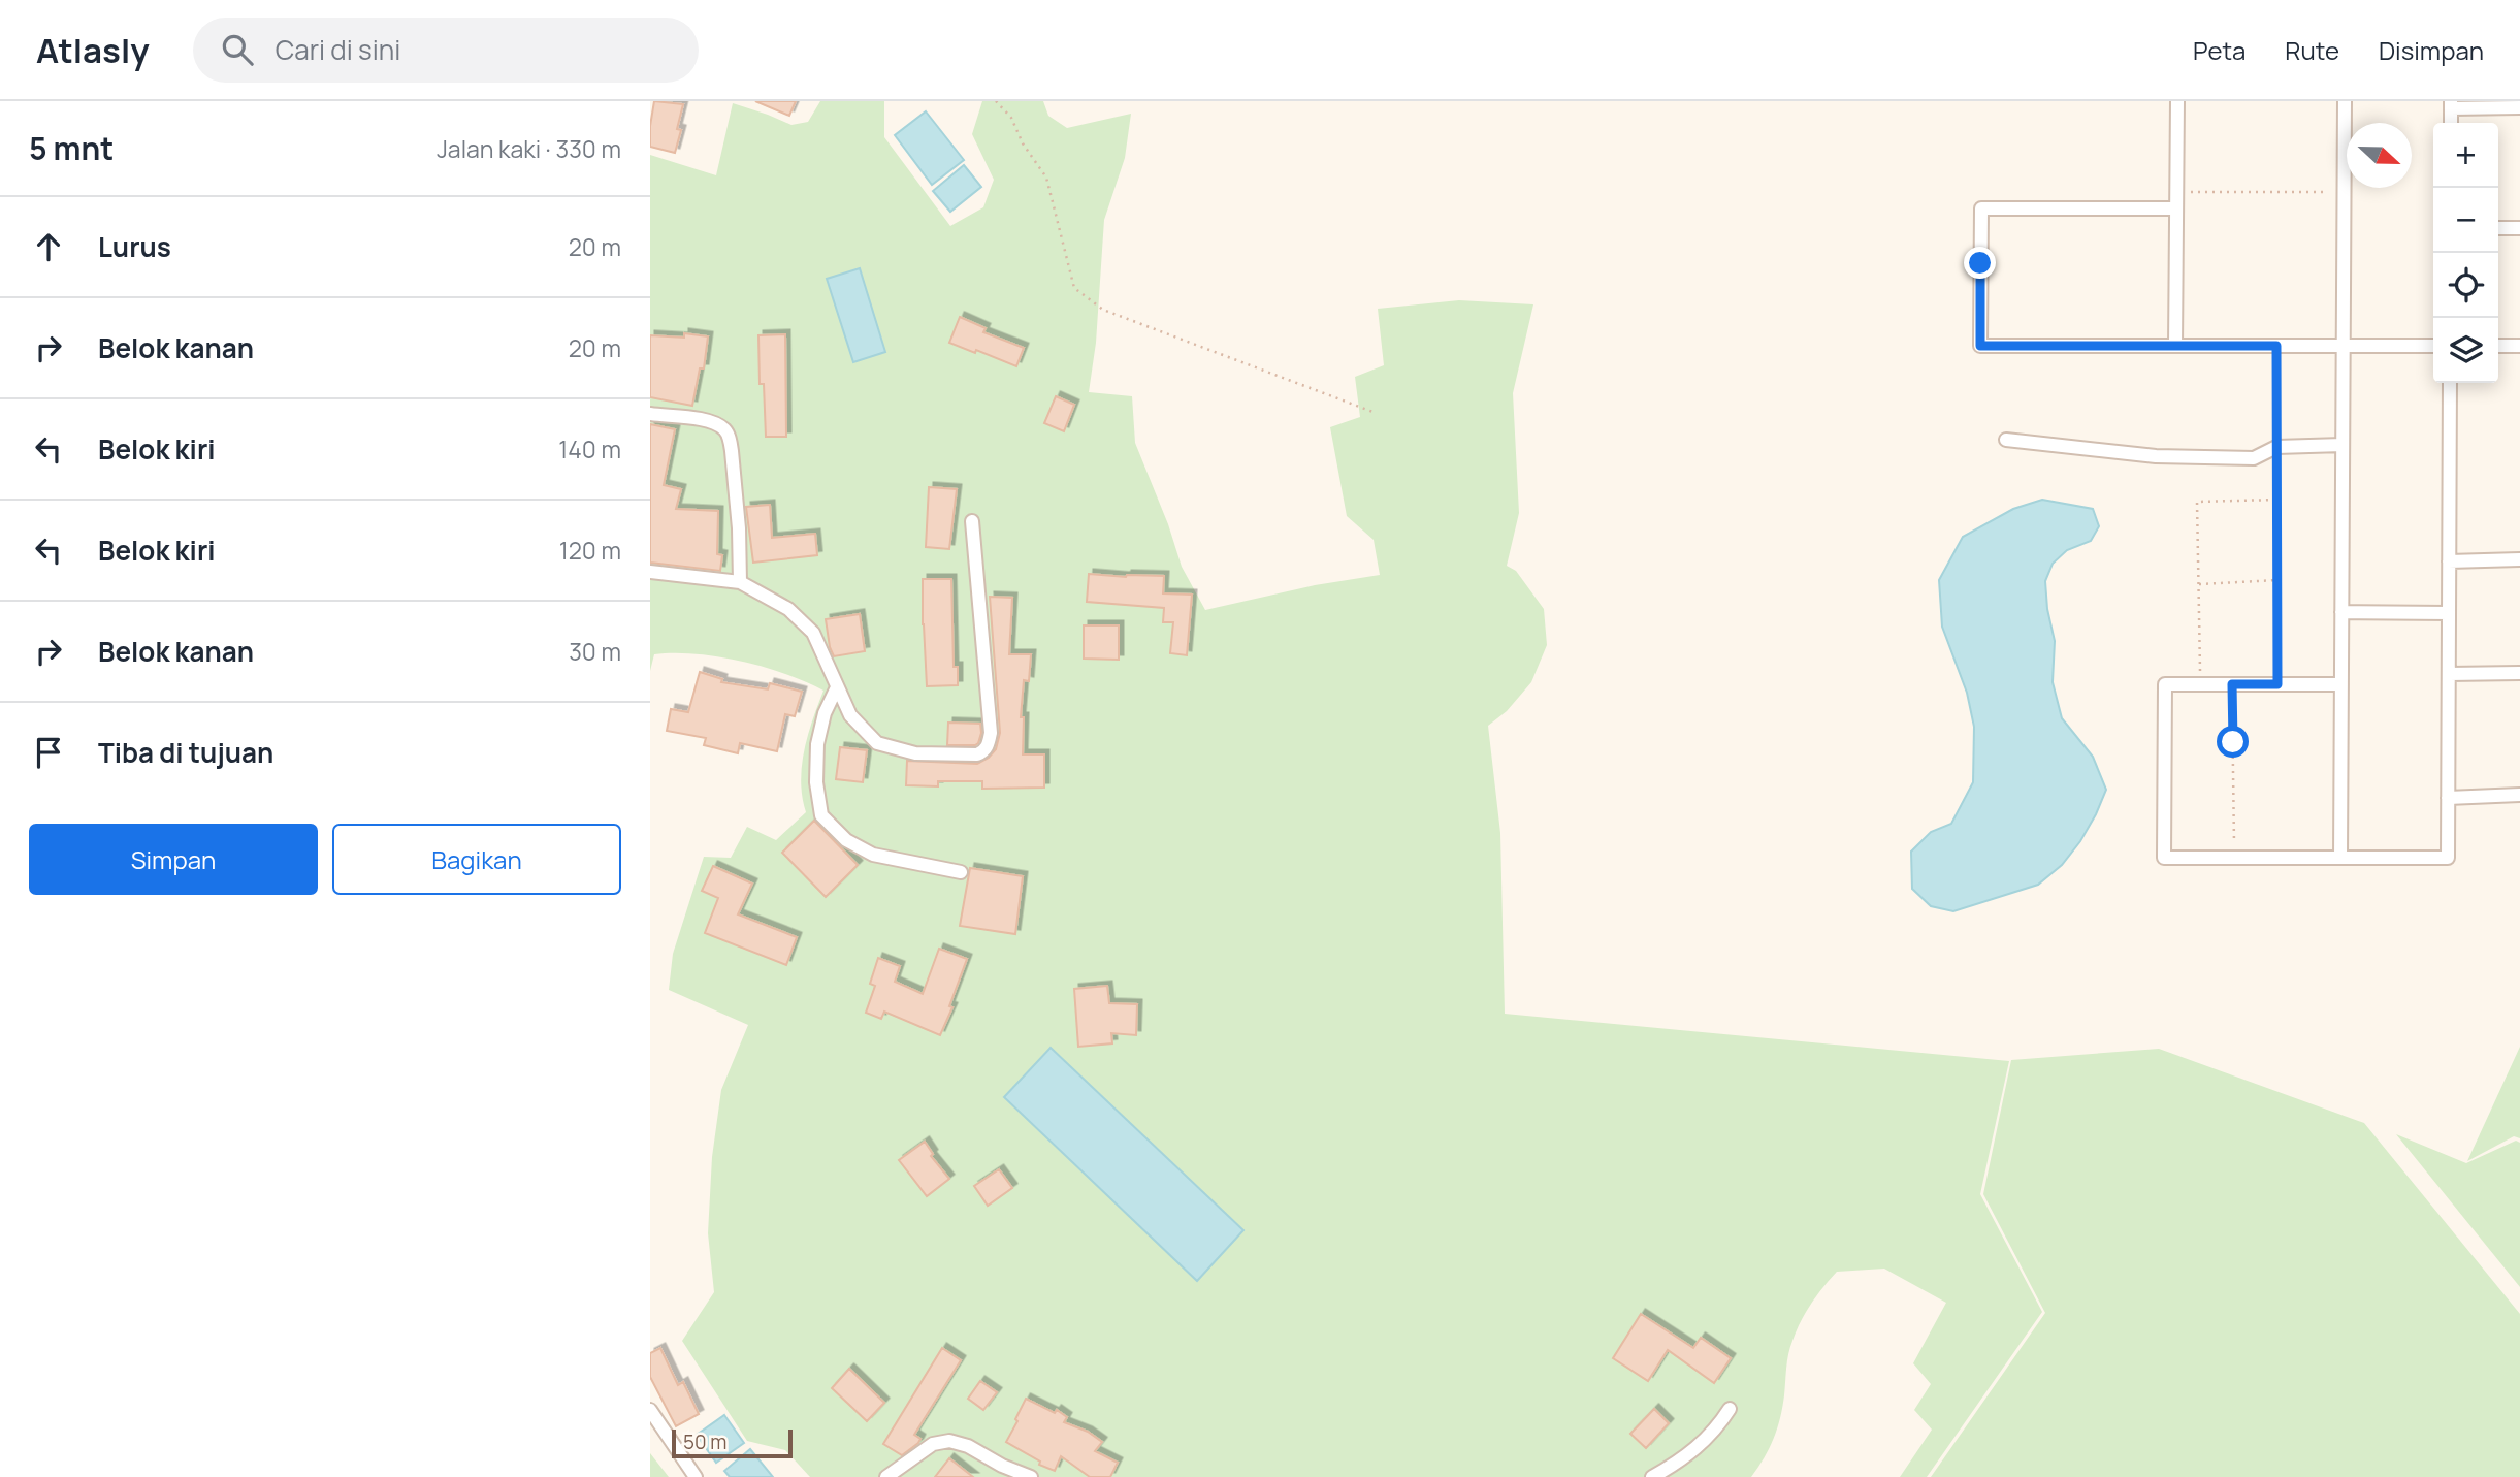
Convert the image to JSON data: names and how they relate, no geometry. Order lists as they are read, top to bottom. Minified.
{"scale_bar":"50 m","north":"right","page":{"header":"Atlasly","search":"Cari di sini","nav":["Peta","Rute","Disimpan"],"heading":["5 mnt","Jalan kaki · 330 m"],"map_buttons":["+","−"],"list":[["Lurus","20 m"],["Belok kanan","20 m"],["Belok kiri","140 m"],["Belok kiri","120 m"],["Belok kanan","30 m"],"Tiba di tujuan"],"buttons":["Simpan","Bagikan"],"scale":"50 m"}}
